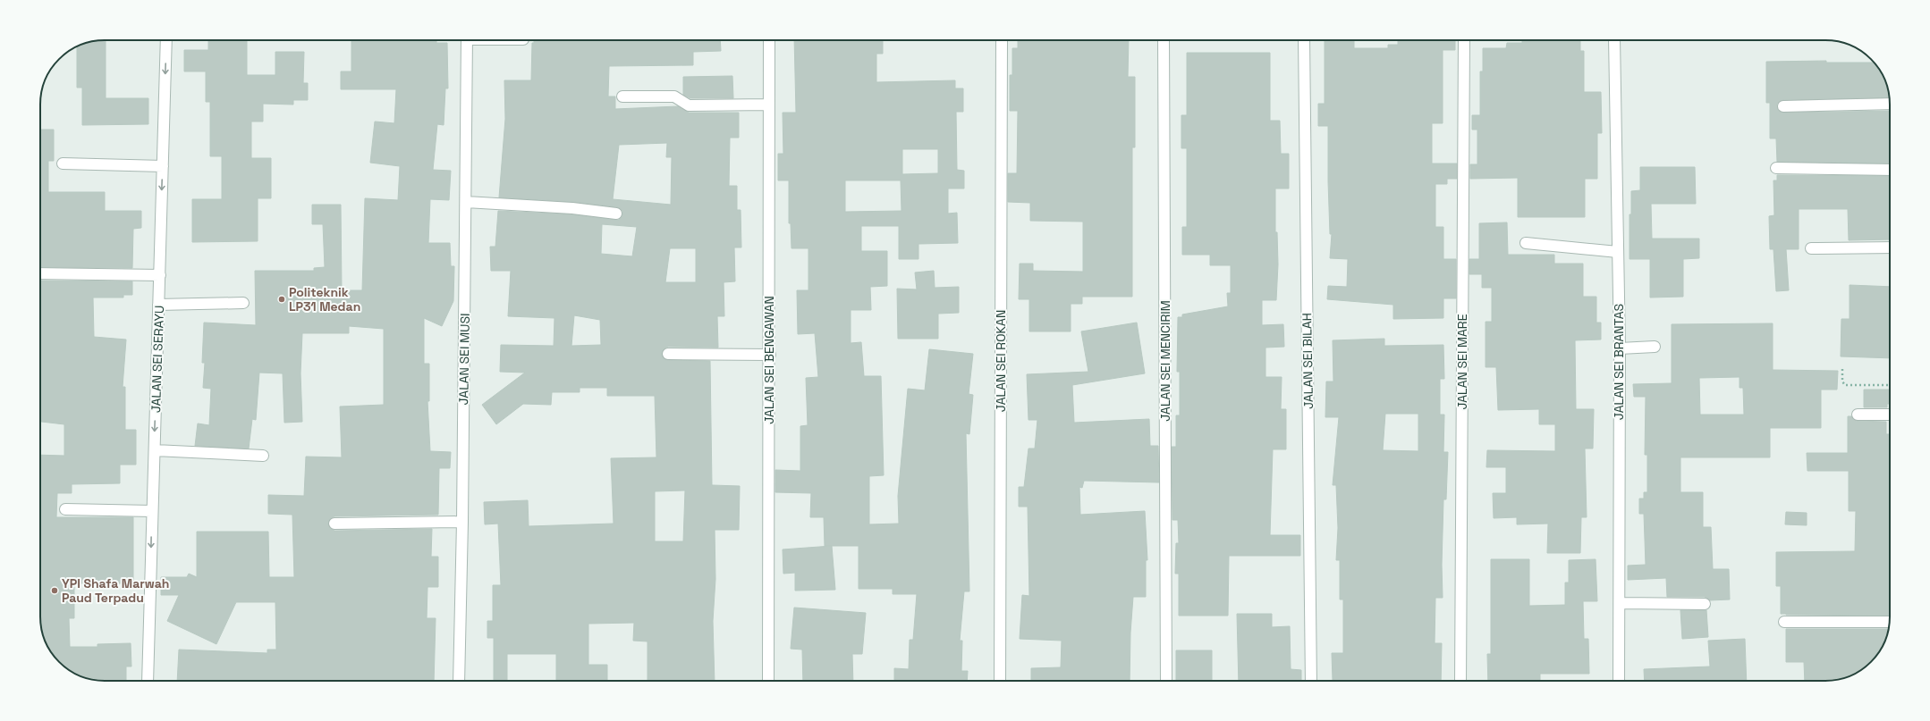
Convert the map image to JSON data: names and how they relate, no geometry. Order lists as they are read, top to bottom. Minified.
{"streets":{"street":["JALAN SEI SERAYU","JALAN SEI MUSI","JALAN SEI BENGAWAN","JALAN SEI ROKAN","JALAN SEI MENCIRIM","JALAN SEI BILAH","JALAN SEI MARE","JALAN SEI BRANTAS"]},"one_way":["JALAN SEI SERAYU"],"places":["Politeknik LP31 Medan","YPI Shafa Marwah Paud Terpadu"]}
